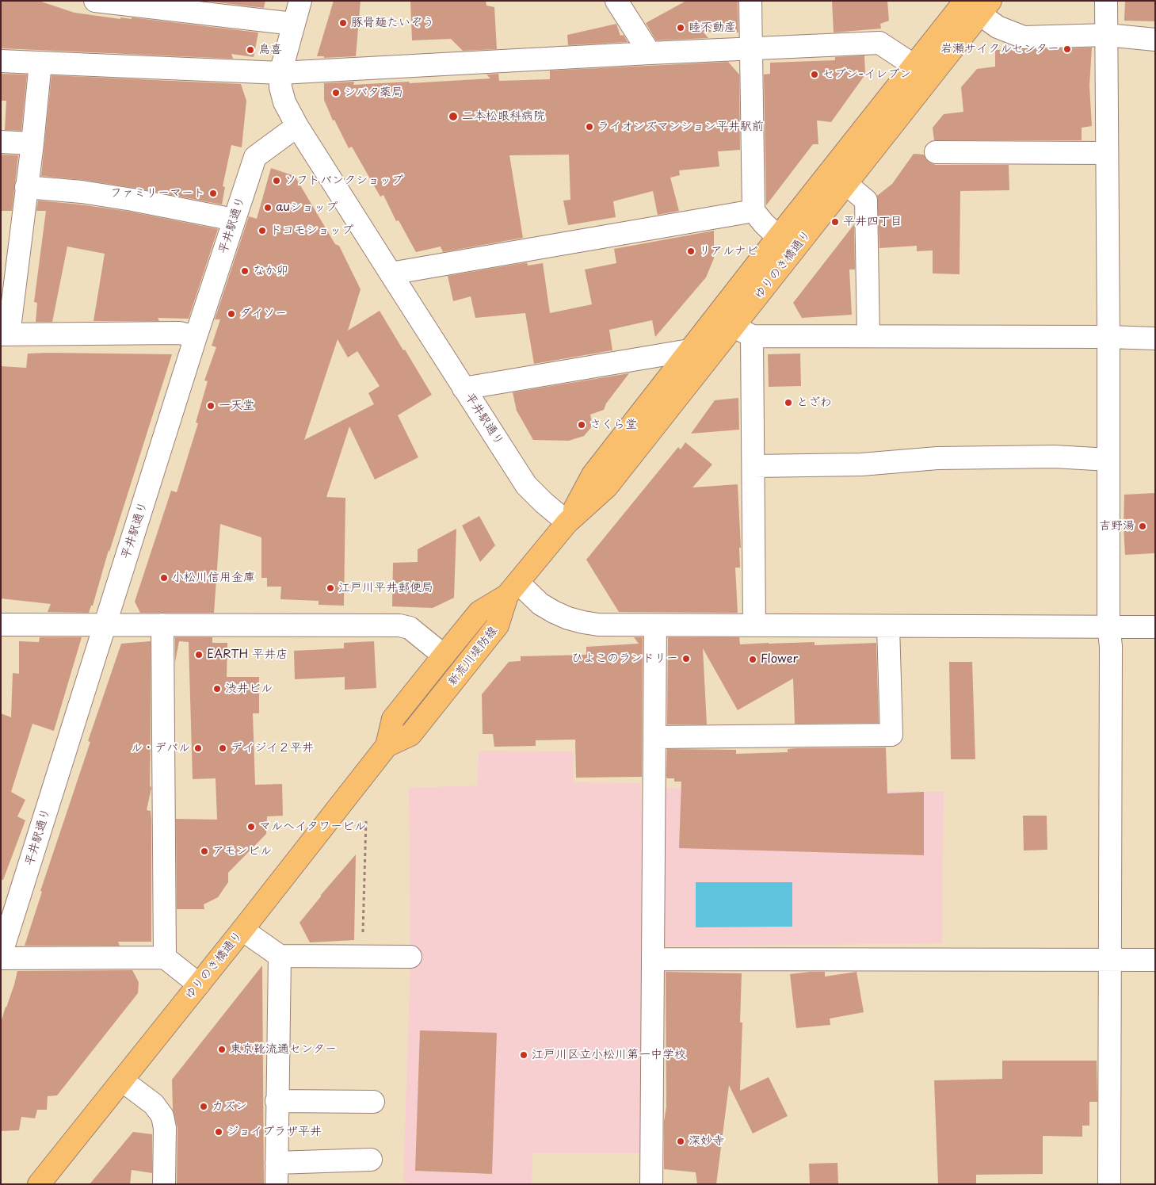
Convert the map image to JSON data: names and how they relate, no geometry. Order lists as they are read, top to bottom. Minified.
{"streets":{"main road":["ゆりのき橋通り","新荒川堤防線"],"street":["平井駅通り"]},"crossings":[["平井駅通り","ゆりのき橋通り"],["ゆりのき橋通り","新荒川堤防線"]],"places":["豚骨麺たいぞう","睦不動産","岩瀬サイクルセンター","鳥喜","セブン-イレブン","シバタ薬局","二本松眼科病院","ライオンズマンション平井駅前","ソフトバンクショップ","ファミリーマート","auショップ","平井四丁目","ドコモショップ","リアルナビ","なか卯","ダイソー","とざわ","一天堂","さくら堂","吉野湯","小松川信用金庫","江戸川平井郵便局","EARTH 平井店","ひよこのランドリー","Flower","渋井ビル","ル・デパル","デイジイ２平井","マルヘイタワービル","アモンビル","東京靴流通センター","江戸川区立小松川第一中学校","カズン","ジョイプラザ平井","深妙寺"]}
